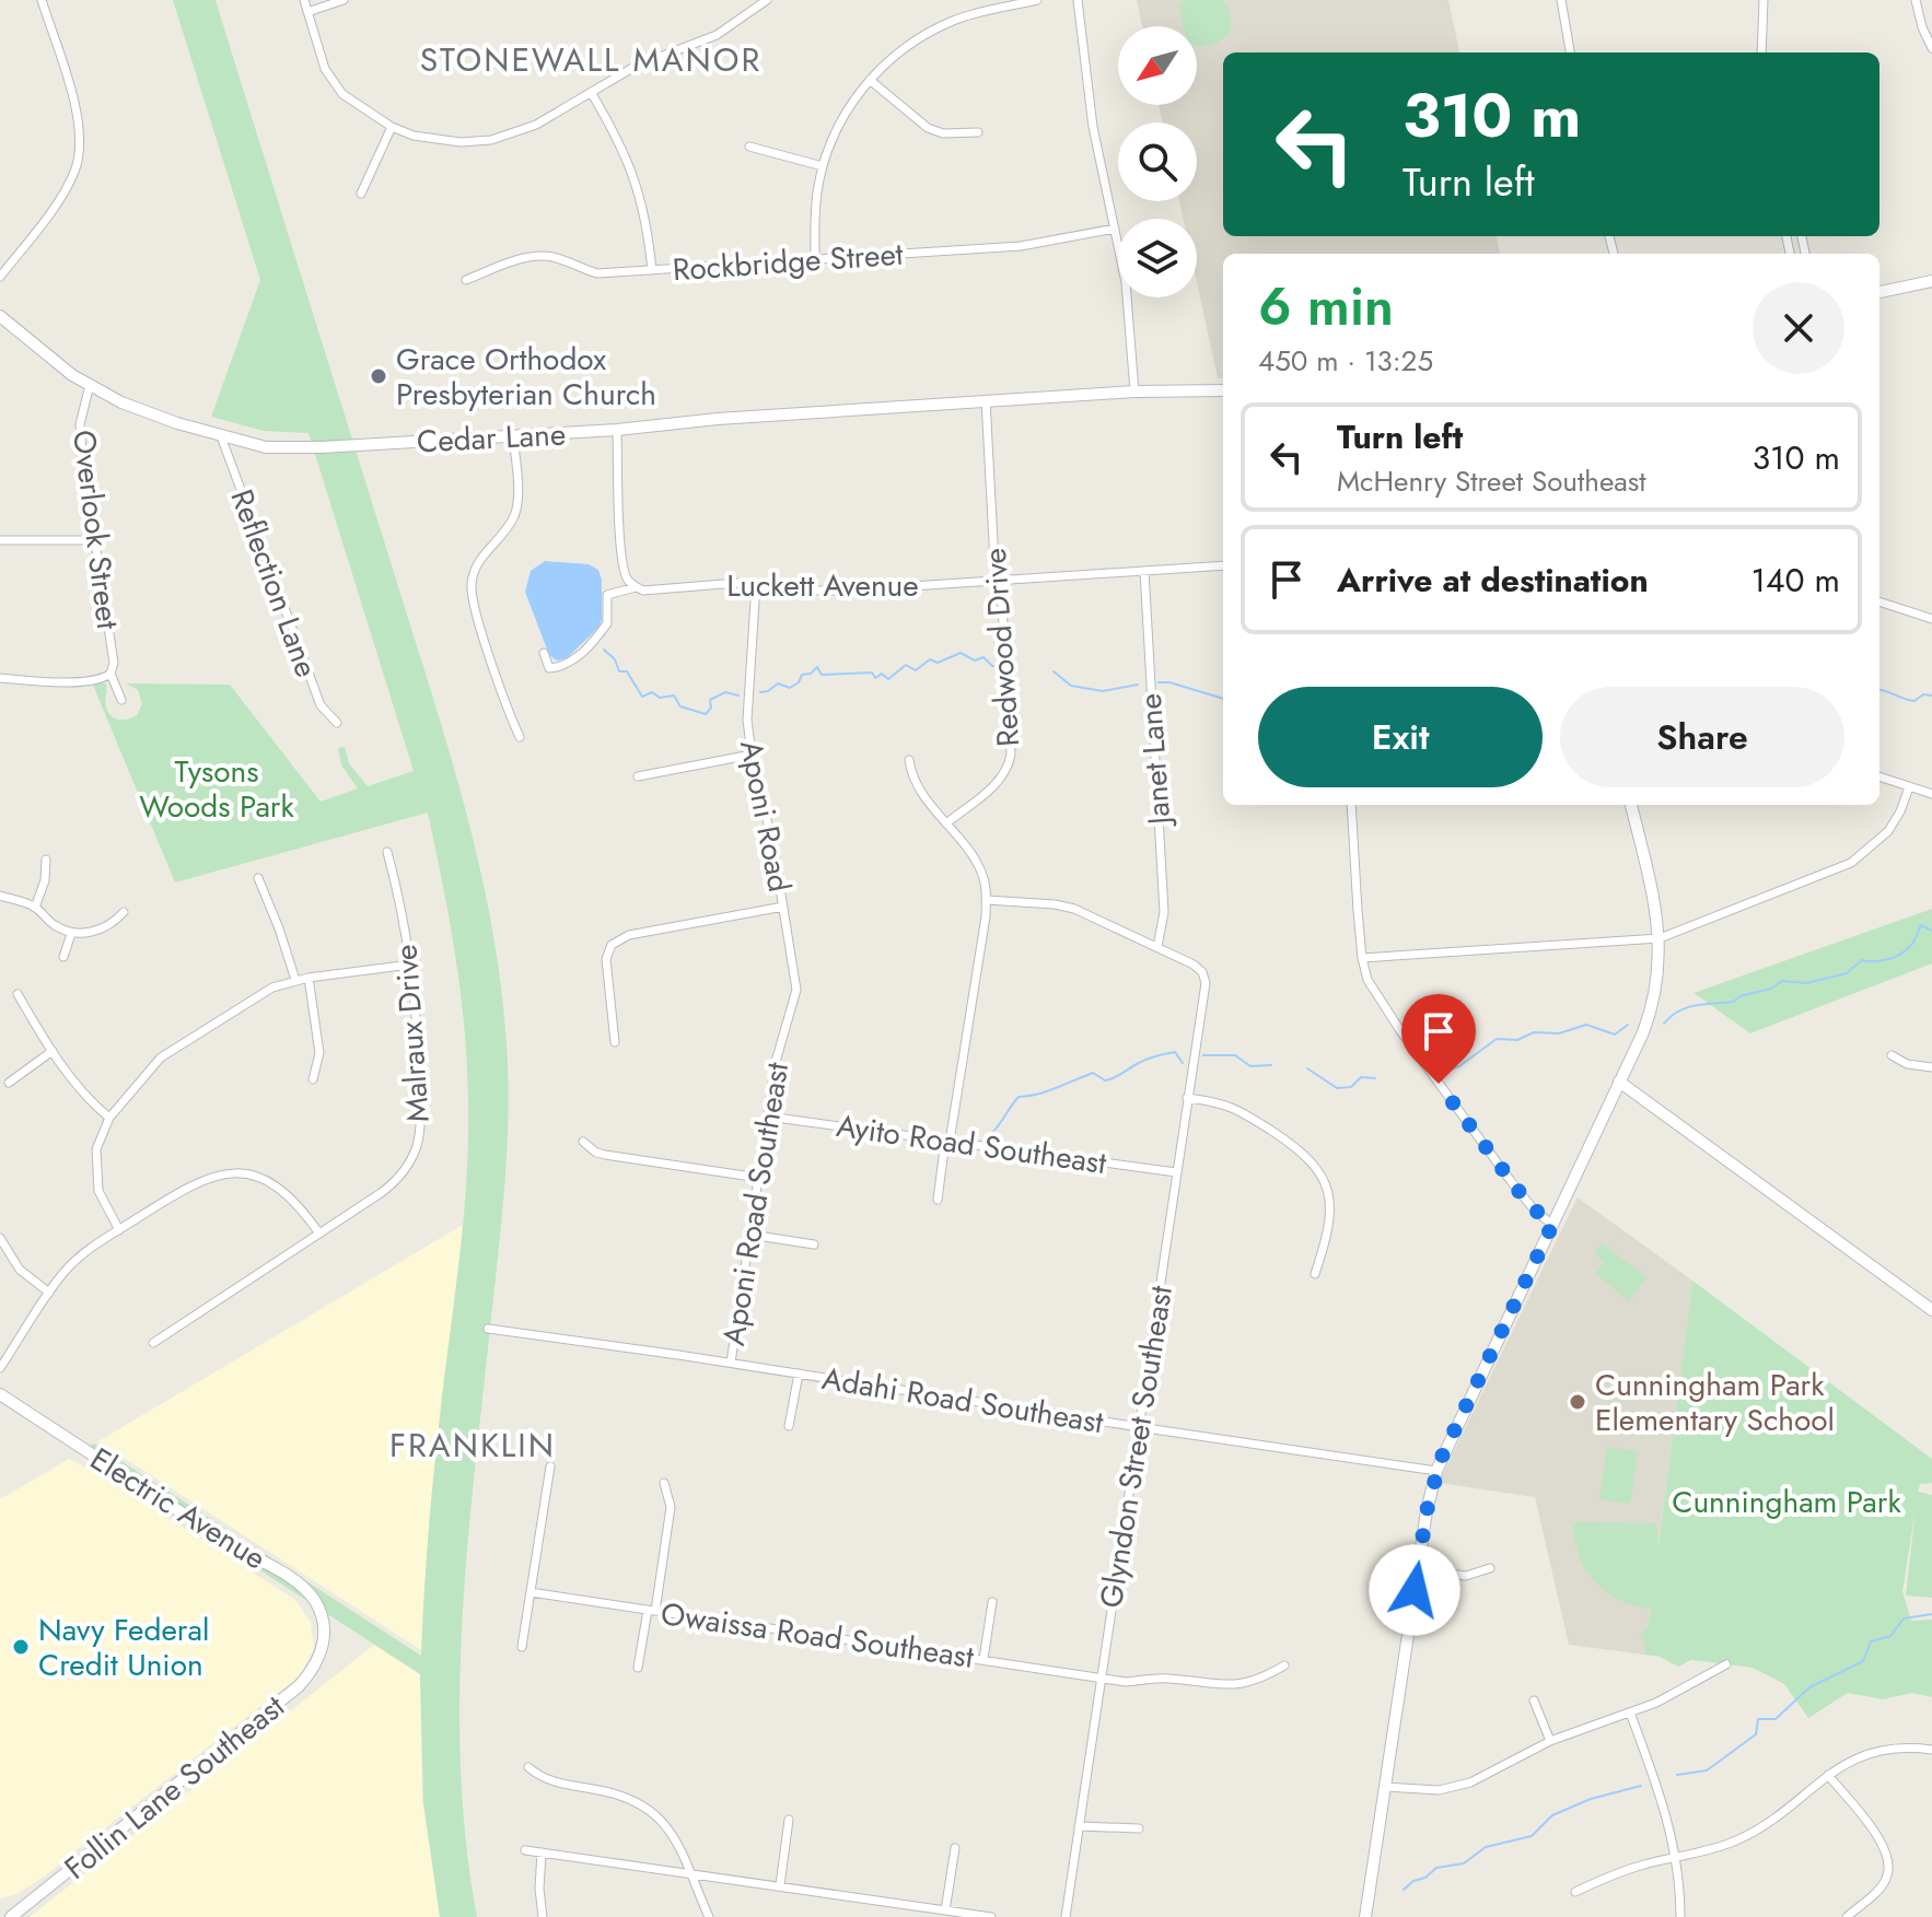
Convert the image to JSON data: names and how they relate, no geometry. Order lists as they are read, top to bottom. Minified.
{"streets":{"main road":["Cedar Lane","Electric Avenue","Follin Lane Southeast"],"street":["Rockbridge Street","Overlook Street","Reflection Lane","Luckett Avenue","Redwood Drive","Janet Lane","Aponi Road","Malraux Drive","Ayito Road Southeast","Aponi Road Southeast","Adahi Road Southeast","Glyndon Street Southeast","Owaissa Road Southeast"]},"crossings":[["Cedar Lane","Overlook Street"],["Cedar Lane","Reflection Lane"],["Cedar Lane","Redwood Drive"],["Luckett Avenue","Redwood Drive"],["Luckett Avenue","Janet Lane"],["Luckett Avenue","Aponi Road"],["Janet Lane","Glyndon Street Southeast"],["Aponi Road","Aponi Road Southeast"],["Ayito Road Southeast","Aponi Road Southeast"],["Ayito Road Southeast","Glyndon Street Southeast"],["Aponi Road Southeast","Adahi Road Southeast"],["Adahi Road Southeast","Glyndon Street Southeast"],["Glyndon Street Southeast","Owaissa Road Southeast"],["Electric Avenue","Follin Lane Southeast"]],"districts":["STONEWALL MANOR","FRANKLIN"],"parks":["Tysons Woods Park","Cunningham Park"],"places":["Grace Orthodox Presbyterian Church","Cunningham Park Elementary School","Navy Federal Credit Union"],"north":"bottom left","page":{"turn":["310 m","Turn left"],"heading":["6 min","450 m · 13:25"],"list":[{"name":"Turn left","note":"McHenry Street Southeast","value":"310 m"},{"name":"Arrive at destination","value":"140 m"}],"buttons":["Exit","Share"]}}
